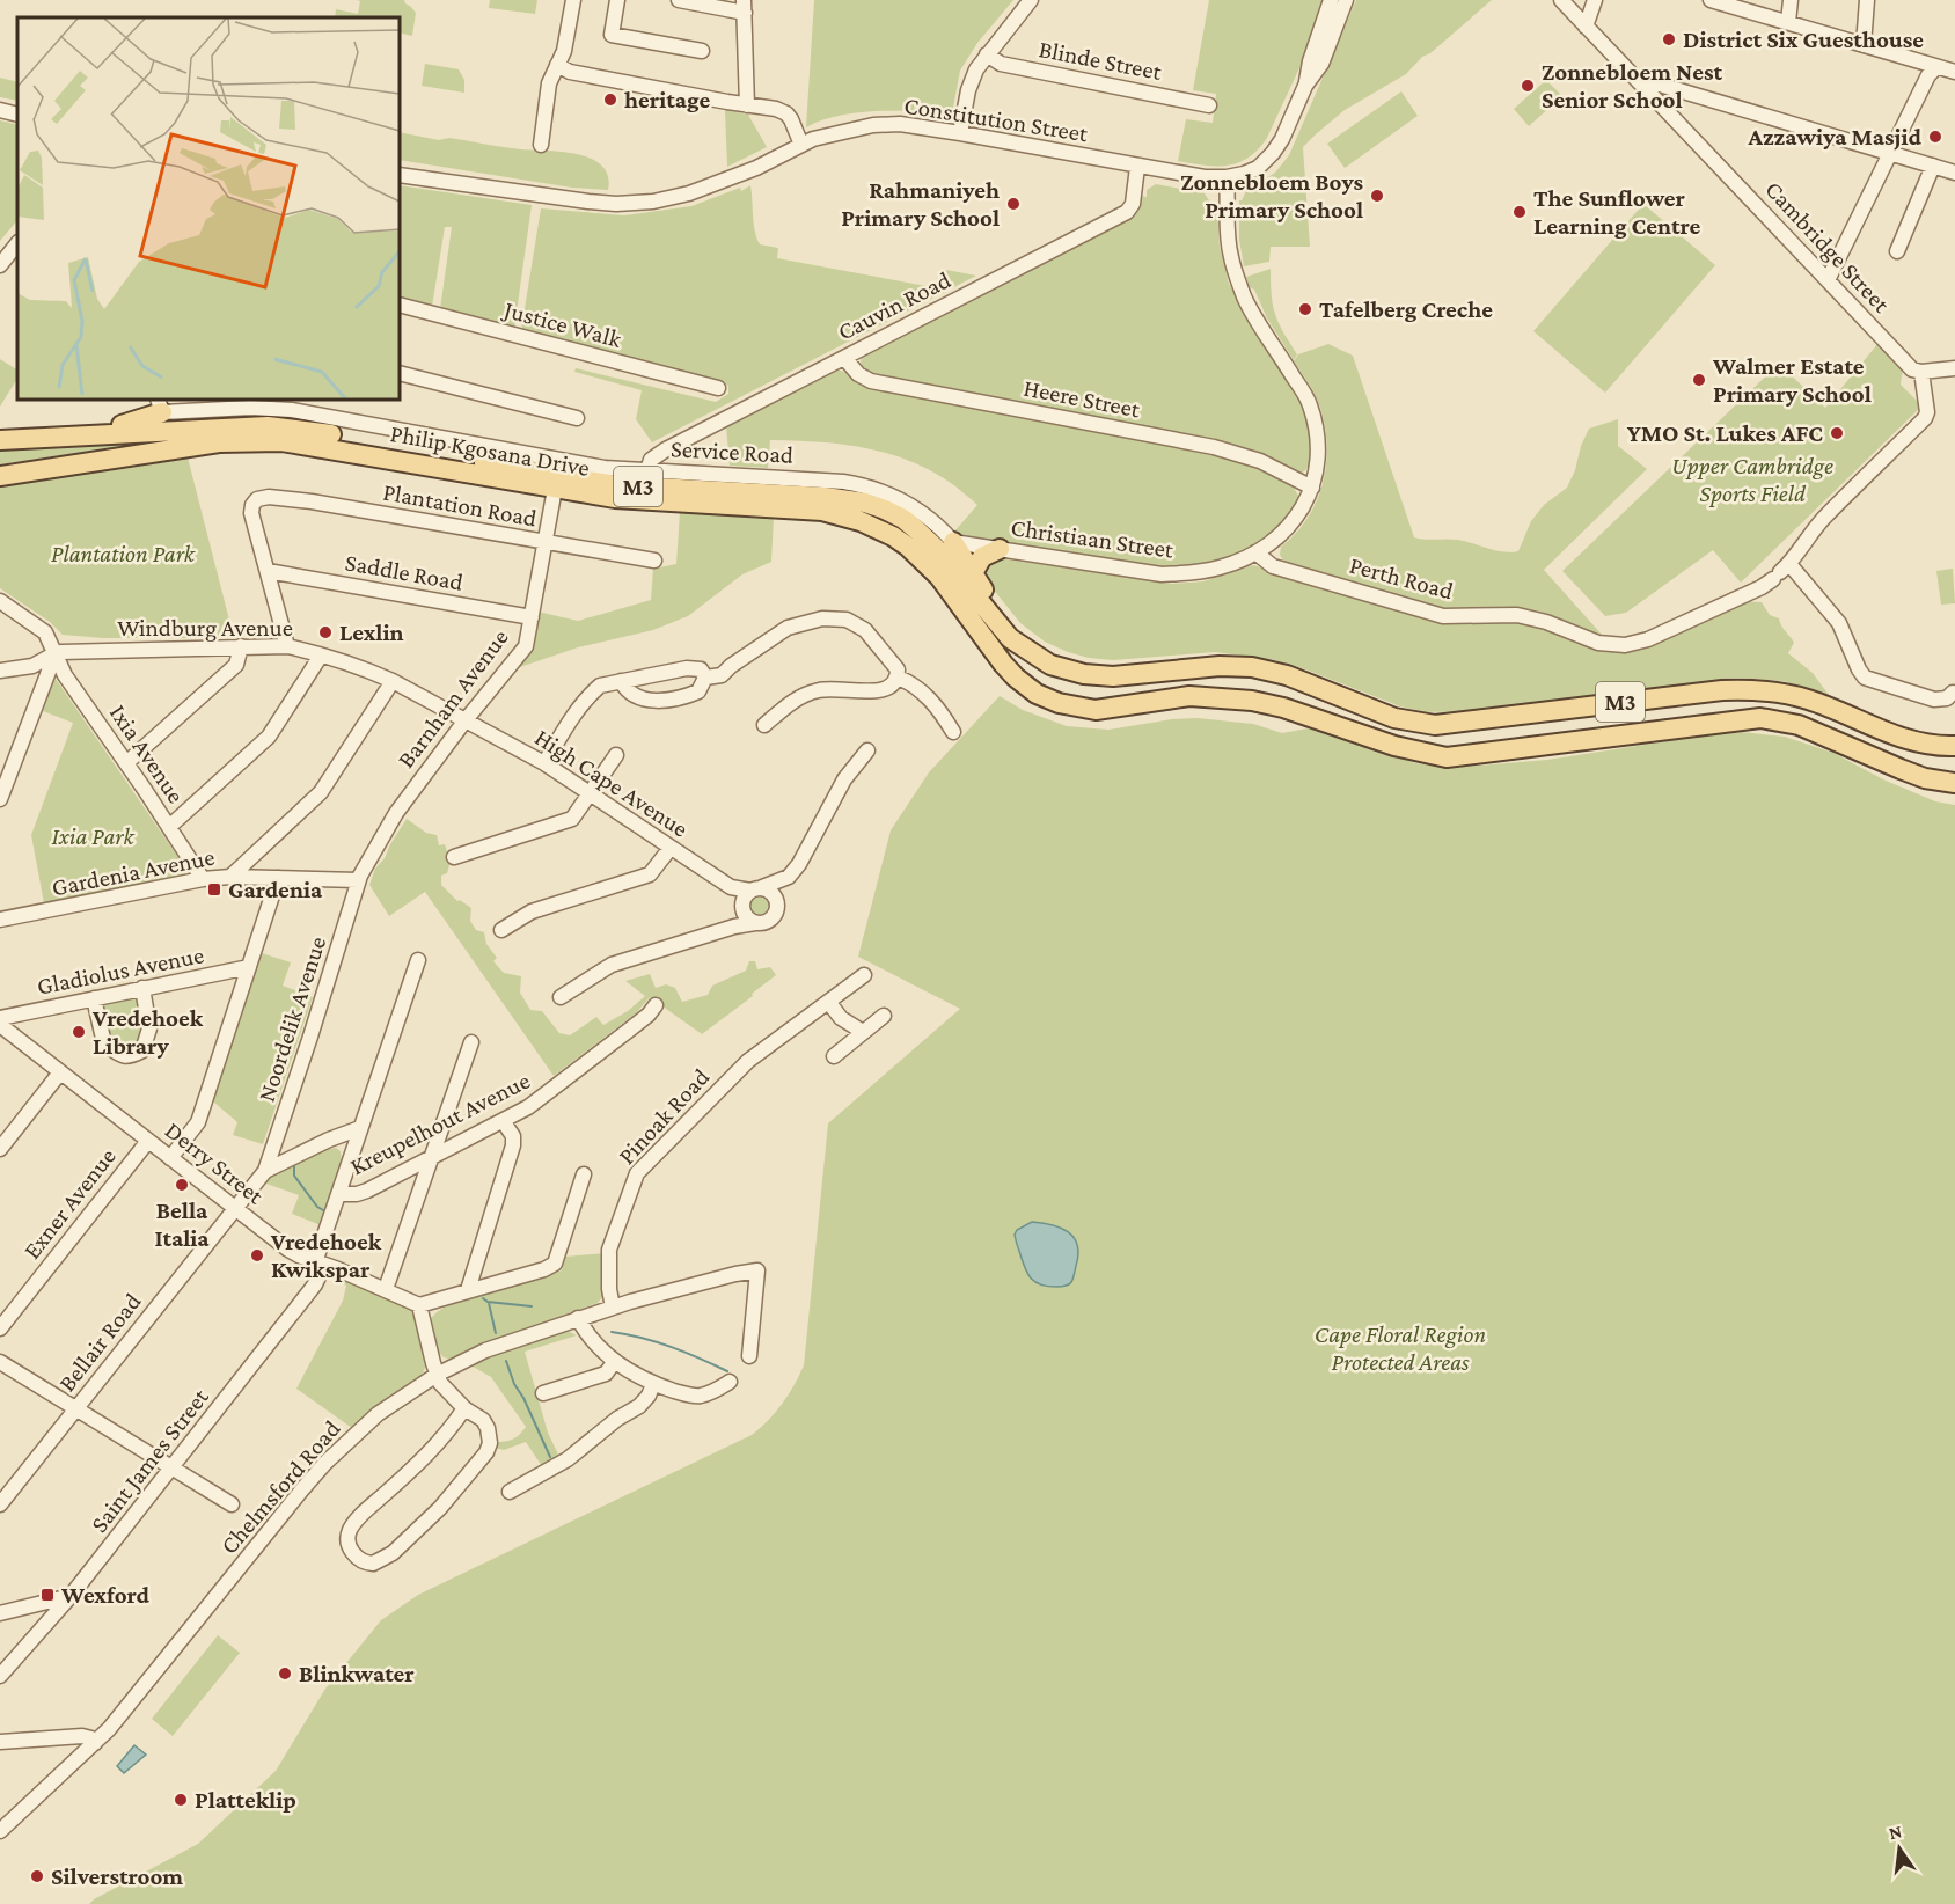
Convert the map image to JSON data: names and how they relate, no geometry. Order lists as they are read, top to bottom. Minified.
{"streets":{"main road":["Philip Kgosana Drive","M3"],"street":["Blinde Street","Constitution Street","Cambridge Street","Cauvin Road","Justice Walk","Heere Street","Service Road","Plantation Road","Christiaan Street","Saddle Road","Perth Road","Windburg Avenue","Barnham Avenue","Ixia Avenue","High Cape Avenue","Gardenia Avenue","Gladiolus Avenue","Noordelik Avenue","Pinoak Road","Kreupelhout Avenue","Derry Street","Exner Avenue","Bellair Road","Saint James Street","Chelmsford Road"]},"crossings":[["Constitution Street","Cauvin Road"],["Constitution Street","Christiaan Street"],["Cambridge Street","Perth Road"],["Cauvin Road","Heere Street"],["Cauvin Road","Service Road"],["Heere Street","Christiaan Street"],["Philip Kgosana Drive","Barnham Avenue"],["Service Road","Christiaan Street"],["Plantation Road","Saddle Road"],["Plantation Road","Barnham Avenue"],["Christiaan Street","Perth Road"],["Saddle Road","Barnham Avenue"],["Windburg Avenue","Barnham Avenue"],["Windburg Avenue","Ixia Avenue"],["Windburg Avenue","High Cape Avenue"],["Barnham Avenue","High Cape Avenue"],["Barnham Avenue","Gardenia Avenue"],["Barnham Avenue","Noordelik Avenue"],["Ixia Avenue","Gardenia Avenue"],["Gardenia Avenue","Noordelik Avenue"],["Noordelik Avenue","Derry Street"],["Noordelik Avenue","Bellair Road"],["Noordelik Avenue","Saint James Street"],["Pinoak Road","Chelmsford Road"],["Kreupelhout Avenue","Saint James Street"],["Derry Street","Exner Avenue"],["Derry Street","Bellair Road"],["Derry Street","Saint James Street"]],"parks":["Upper Cambridge Sports Field","Plantation Park","Ixia Park","Cape Floral Region Protected Areas"],"places":{"other":["District Six Guesthouse","Zonnebloem Nest Senior School","heritage","Azzawiya Masjid","Zonnebloem Boys Primary School","Rahmaniyeh Primary School","The Sunflower Learning Centre","Tafelberg Creche","Walmer Estate Primary School","YMO St. Lukes AFC","Lexlin","Vredehoek Library","Bella Italia","Vredehoek Kwikspar","Blinkwater","Platteklip","Silverstroom"],"transit":["Gardenia","Wexford"]},"north":"top"}
